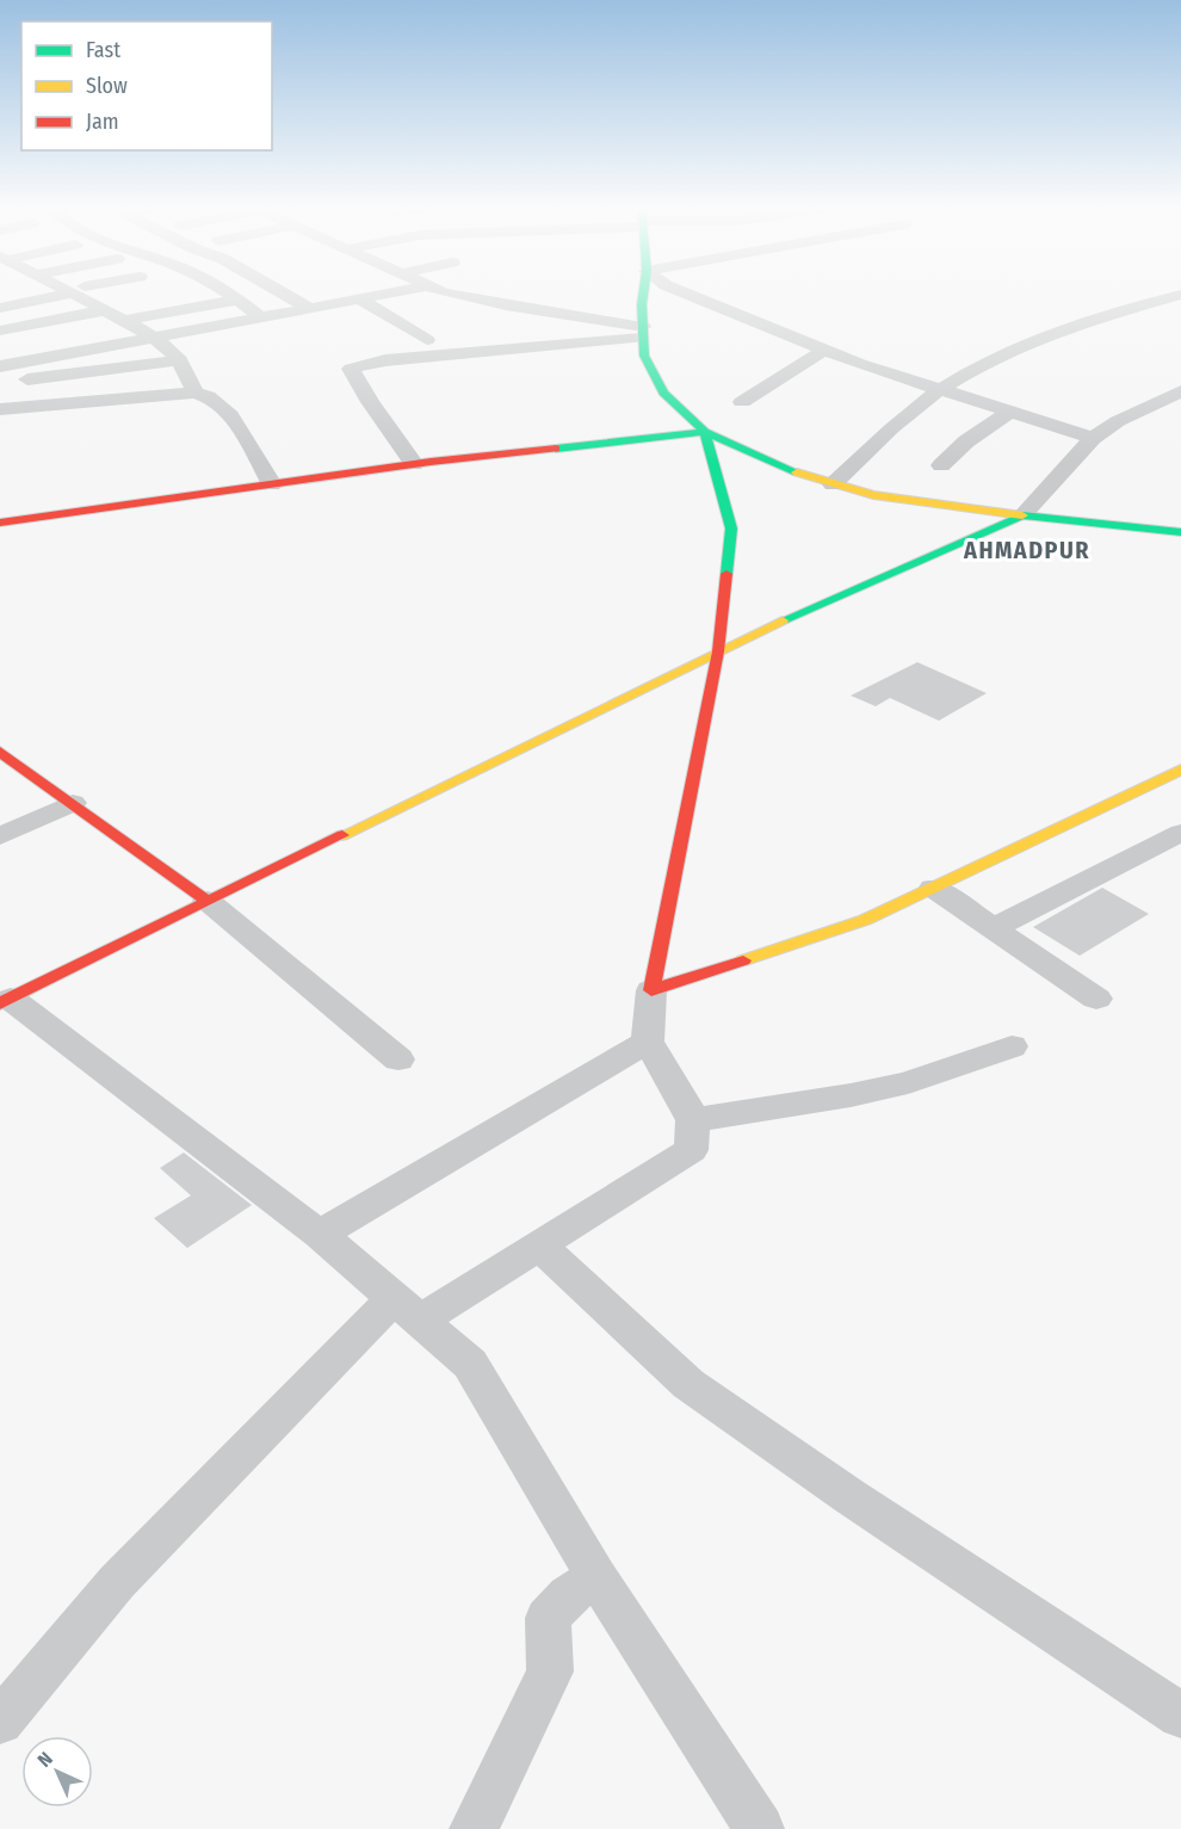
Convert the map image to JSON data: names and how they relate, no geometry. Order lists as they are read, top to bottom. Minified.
{"districts":["AHMADPUR"],"legend":["Fast","Slow","Jam"],"north":"top left"}
